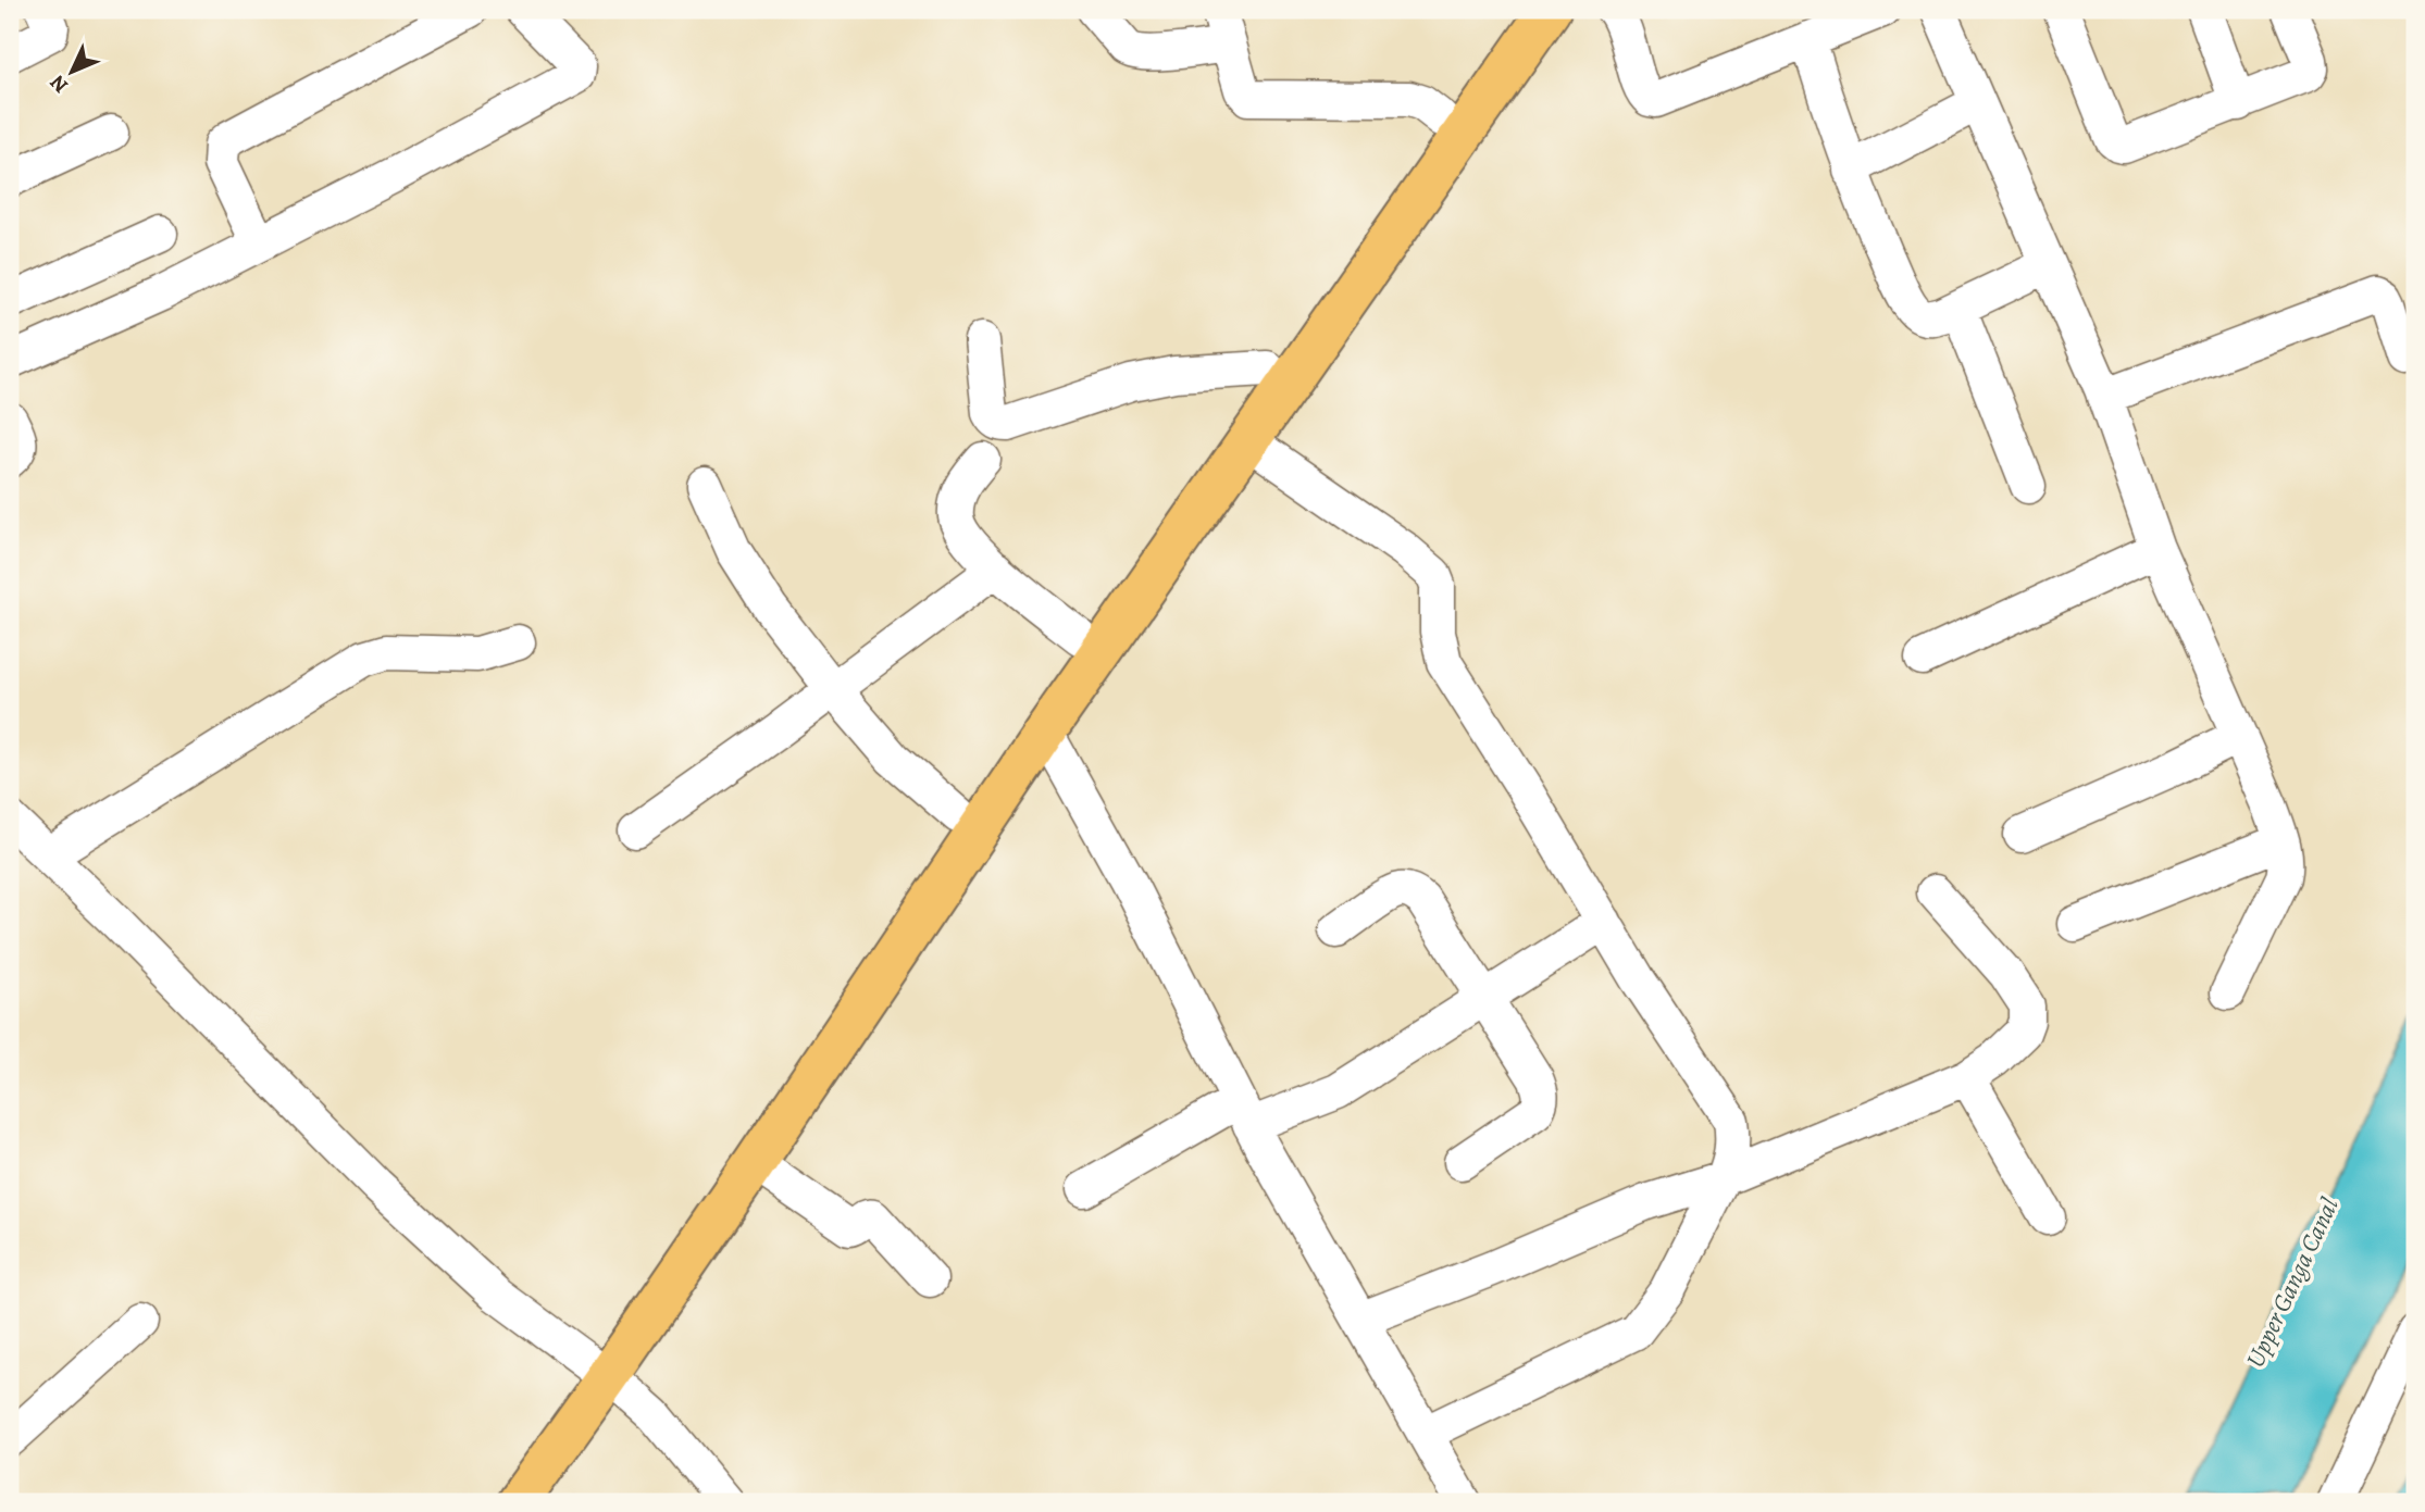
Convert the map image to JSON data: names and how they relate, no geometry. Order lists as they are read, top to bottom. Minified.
{"water":["Upper Ganga Canal"],"north":"bottom left"}
